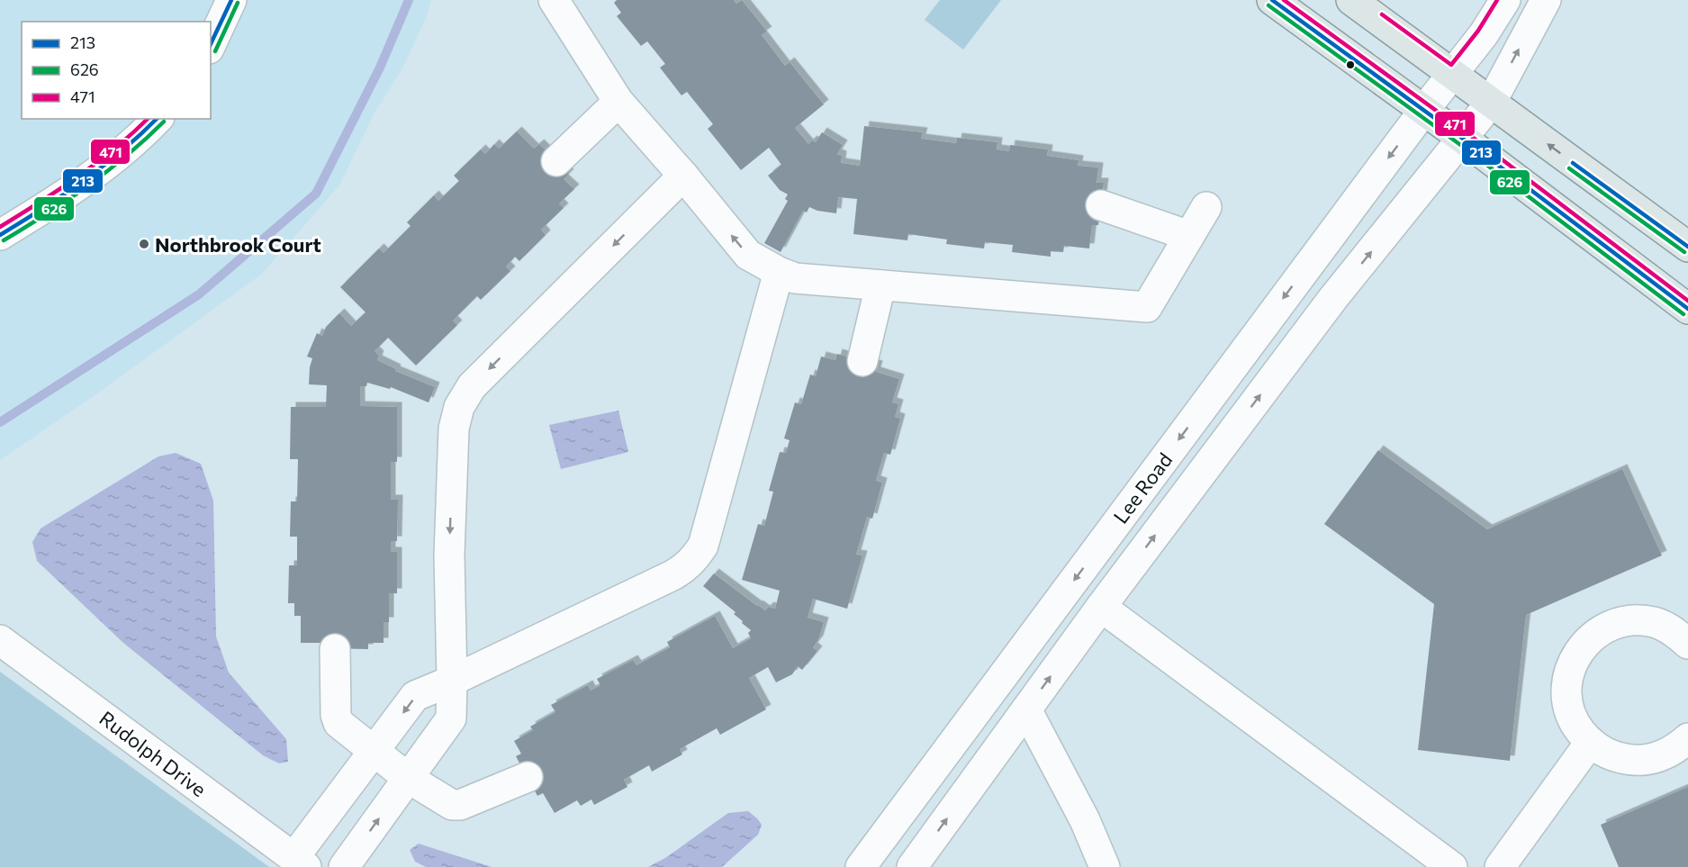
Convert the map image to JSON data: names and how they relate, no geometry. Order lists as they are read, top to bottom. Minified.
{"streets":{"street":["Lee Road","Rudolph Drive"]},"places":["Northbrook Court"],"lines":["transit line 213","transit line 471","transit line 626"],"legend":["213","626","471"]}
